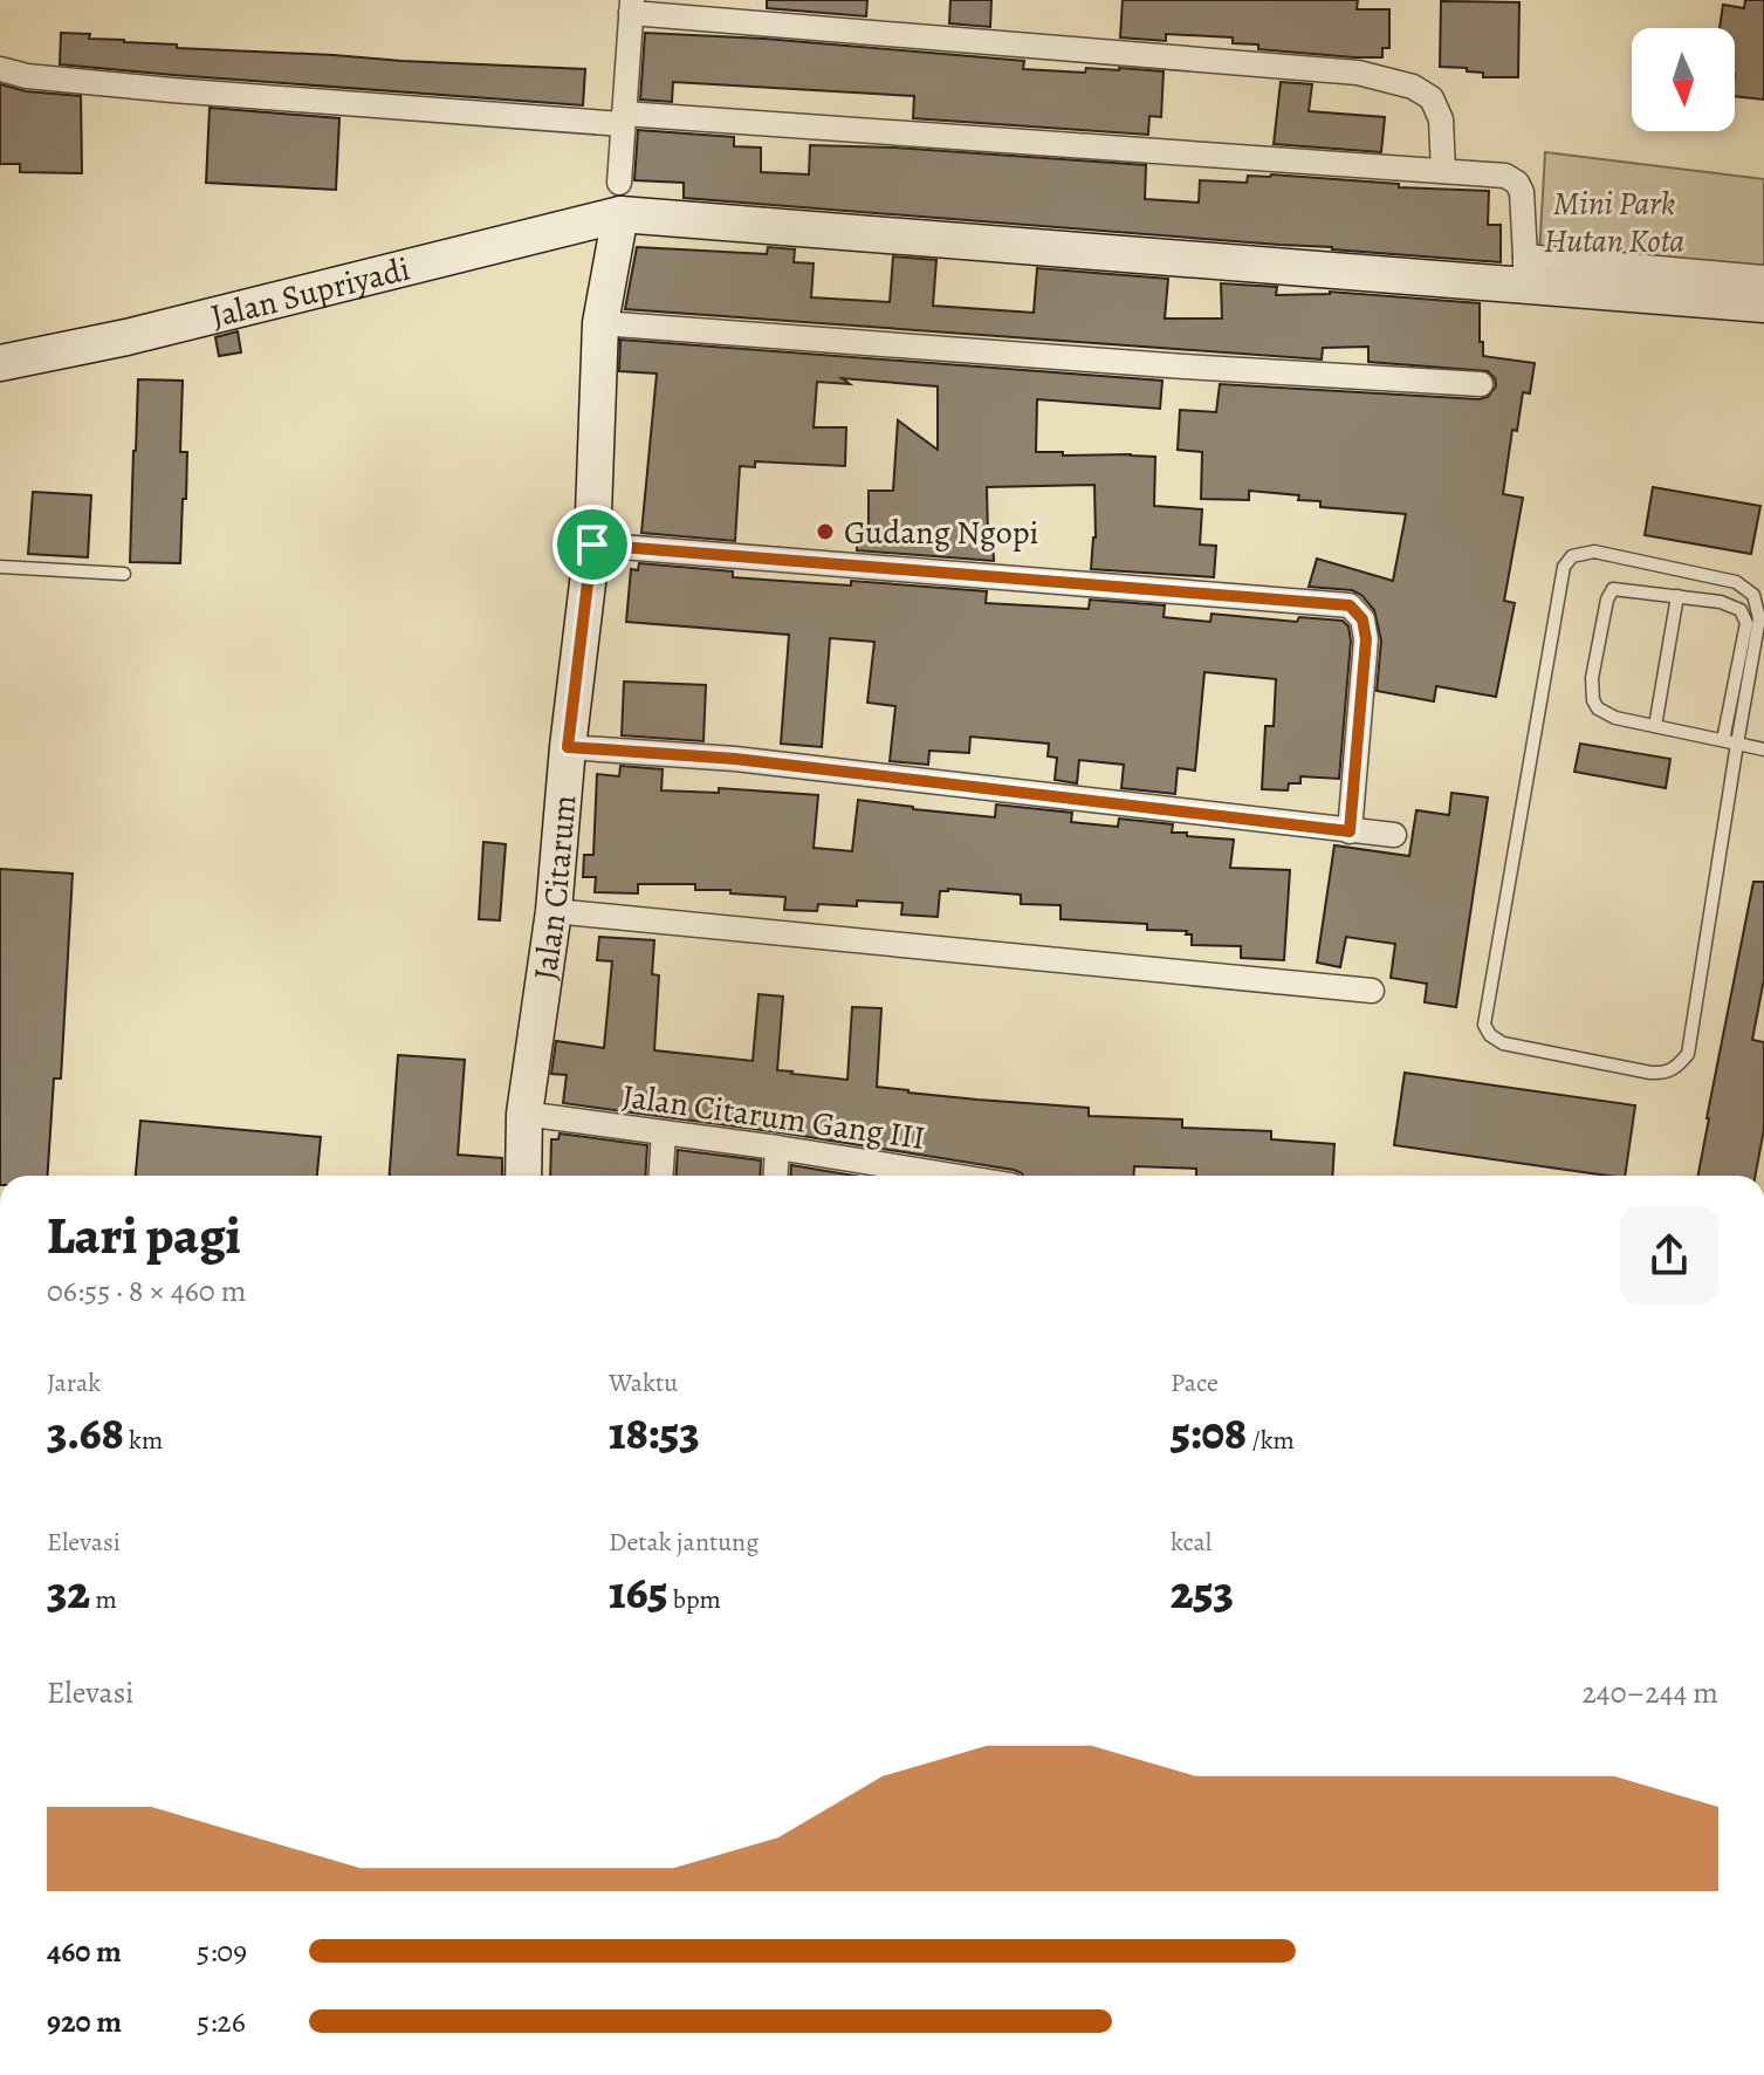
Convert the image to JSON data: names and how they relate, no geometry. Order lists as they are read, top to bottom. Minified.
{"streets":{"main road":["Jalan Supriyadi","Jalan Citarum"],"street":["Jalan Citarum Gang III"]},"crossings":[["Jalan Supriyadi","Jalan Citarum"],["Jalan Citarum","Jalan Citarum Gang III"]],"parks":["Mini Park Hutan Kota"],"places":["Gudang Ngopi"],"north":"bottom","page":{"heading":["Lari pagi","06:55 · 8 × 460 m"],"stats":[["Jarak","3.68 km"],["Waktu","18:53"],["Pace","5:08 /km"],["Elevasi","32 m"],["Detak jantung","165 bpm"],["kcal","253"]],"chart":["Elevasi","240–244 m"],"list":[{"name":"460 m","note":"5:09"},{"name":"920 m","note":"5:26"}]}}
